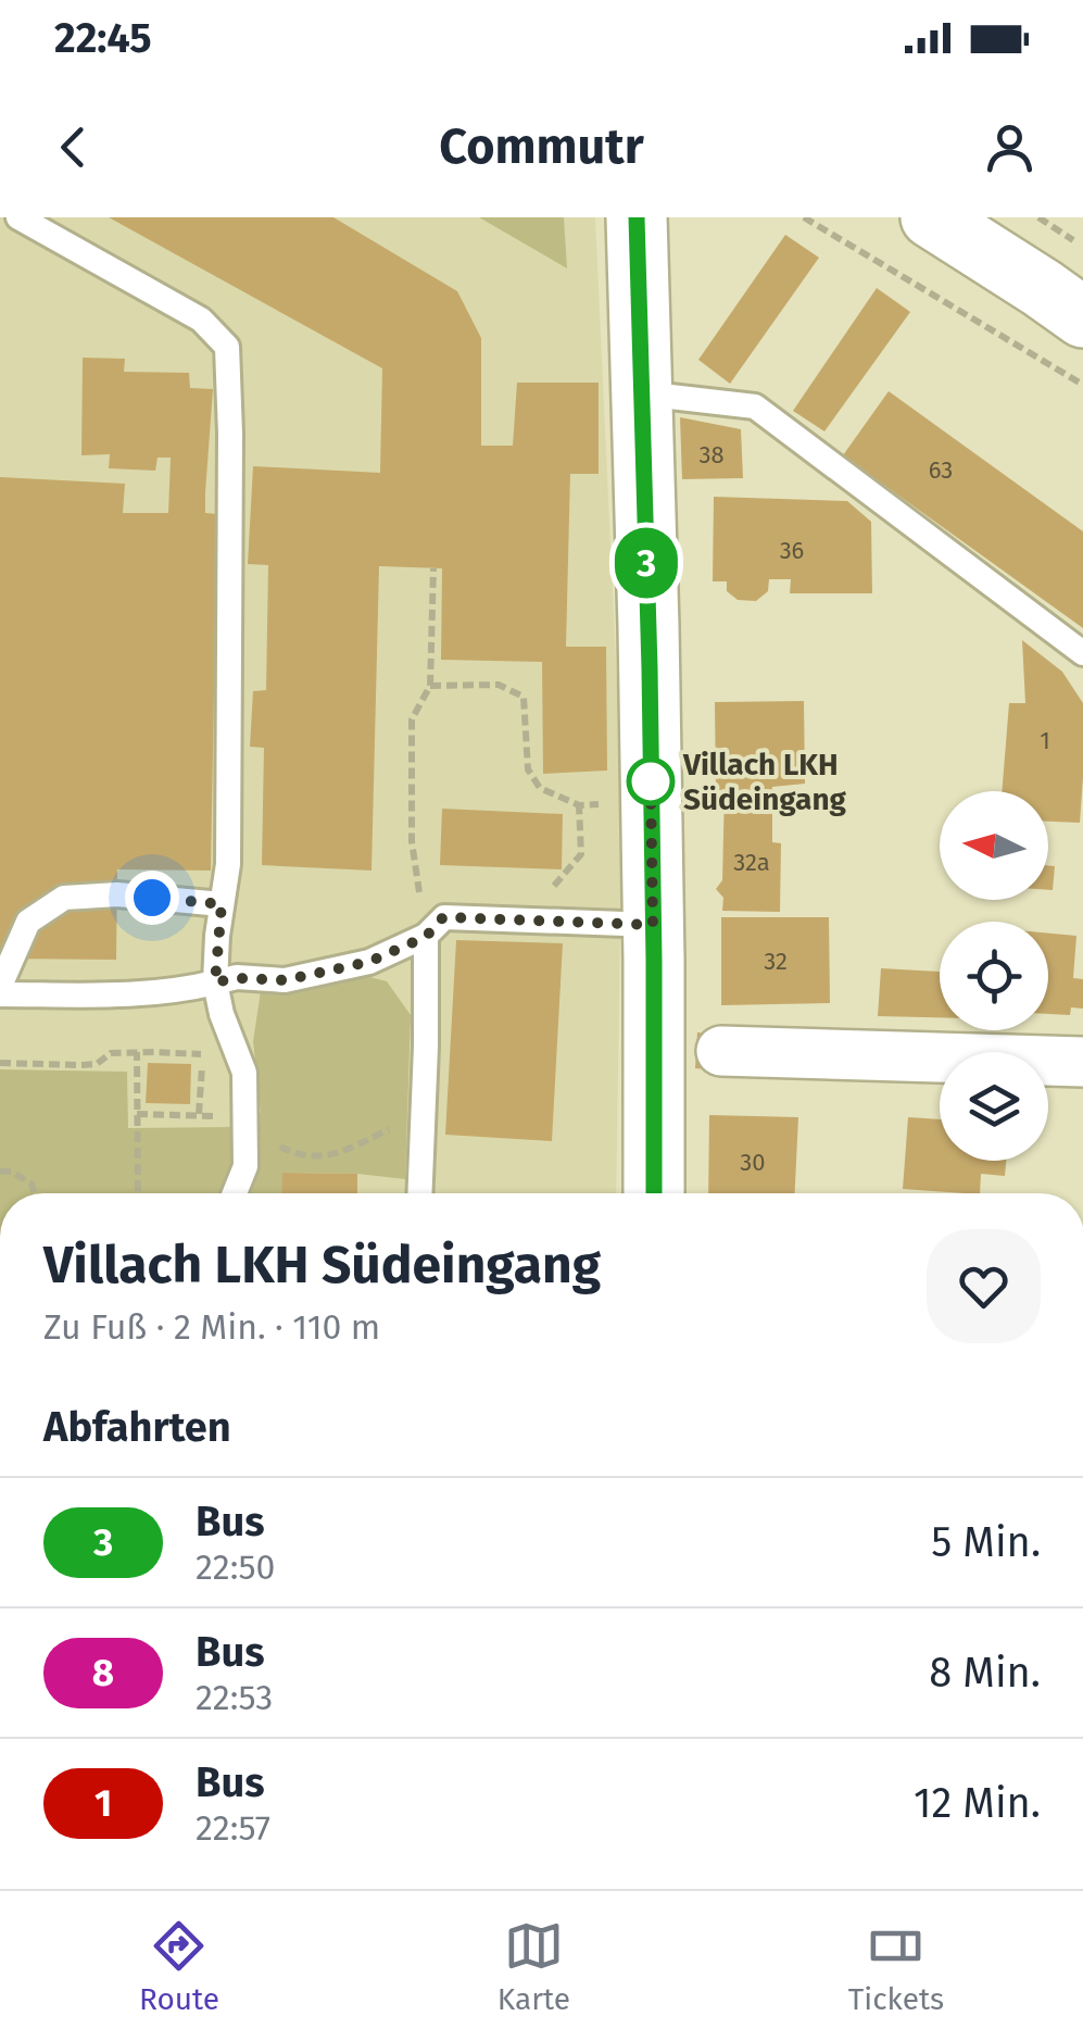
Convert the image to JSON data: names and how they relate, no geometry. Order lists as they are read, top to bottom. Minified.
{"places":["Villach LKH Südeingang"],"lines":["bus line 3"],"house_numbers":["38","63","36","1","32a","32","30"],"north":"left","page":{"status":"22:45","header":"Commutr","on_map":"3","heading":[["Villach LKH Südeingang","Zu Fuß · 2 Min. · 110 m"],"Abfahrten"],"list":[{"mark":"3","name":"Bus","note":"22:50","value":"5 Min."},{"mark":"8","name":"Bus","note":"22:53","value":"8 Min."},{"mark":"1","name":"Bus","note":"22:57","value":"12 Min."}],"tabs":["Route","Karte","Tickets"]}}
